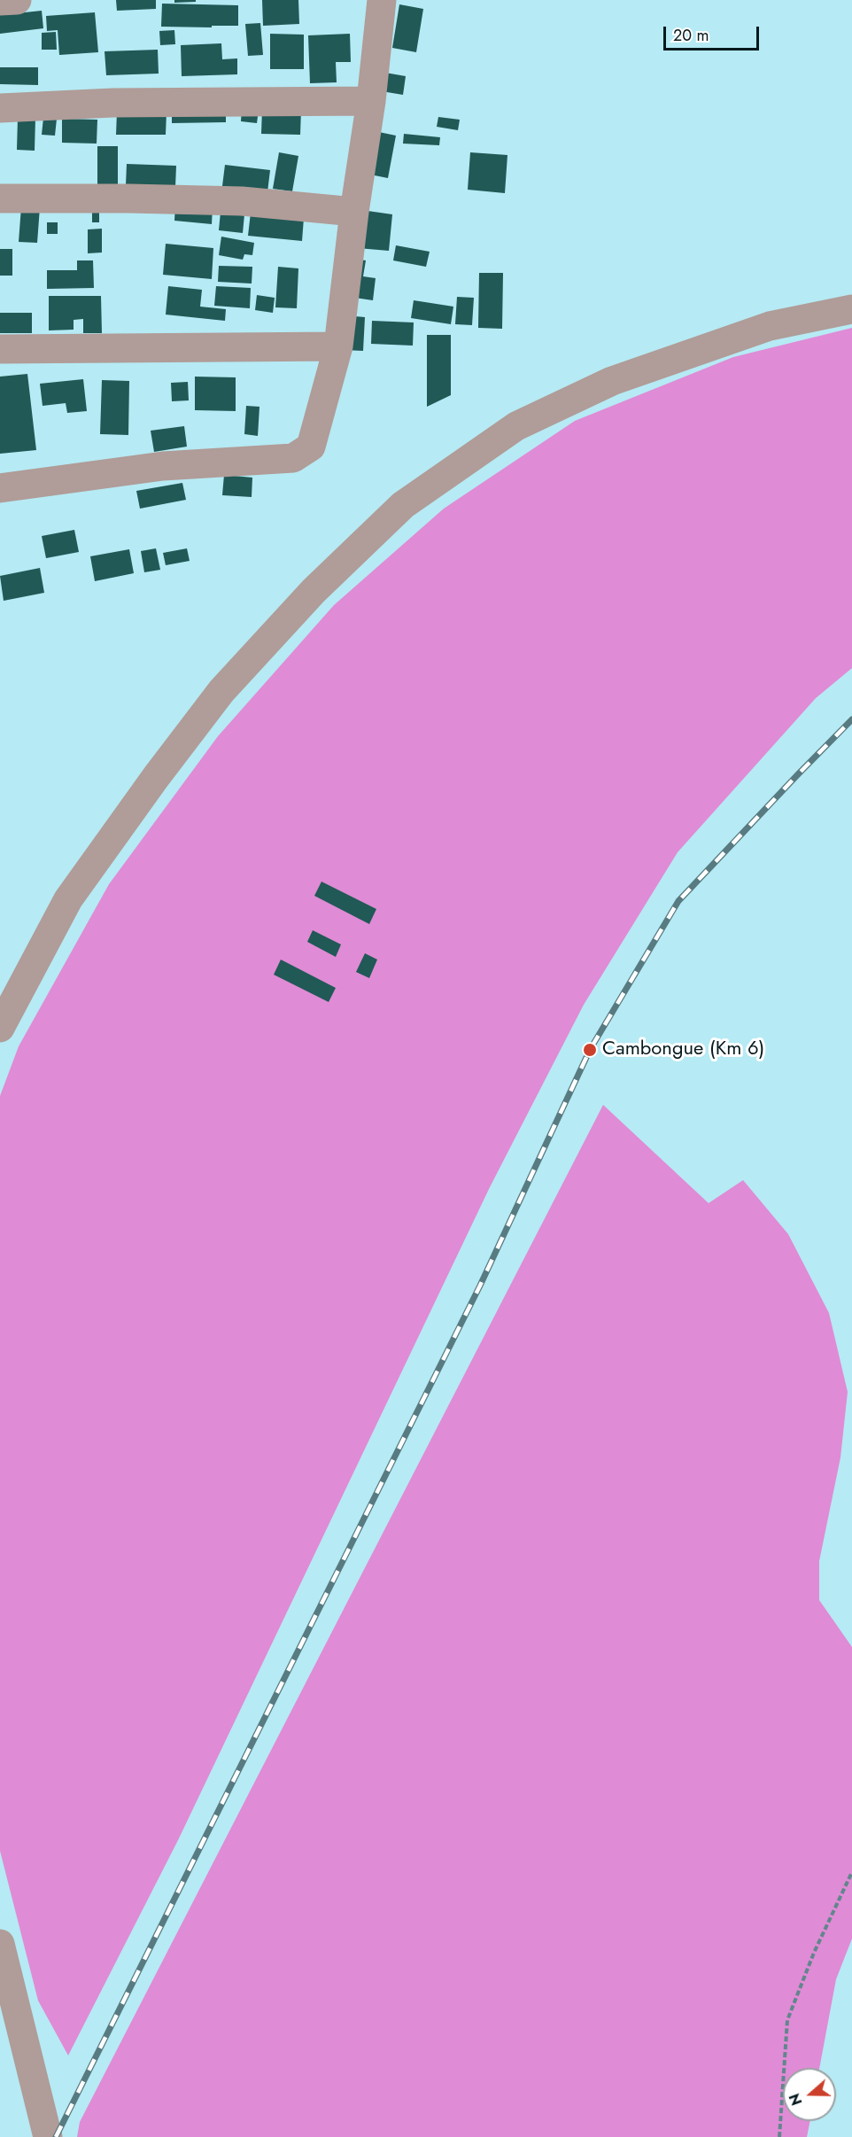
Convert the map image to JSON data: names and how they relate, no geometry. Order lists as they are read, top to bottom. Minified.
{"places":["Cambongue (Km 6)"],"scale_bar":"20 m","north":"left"}
